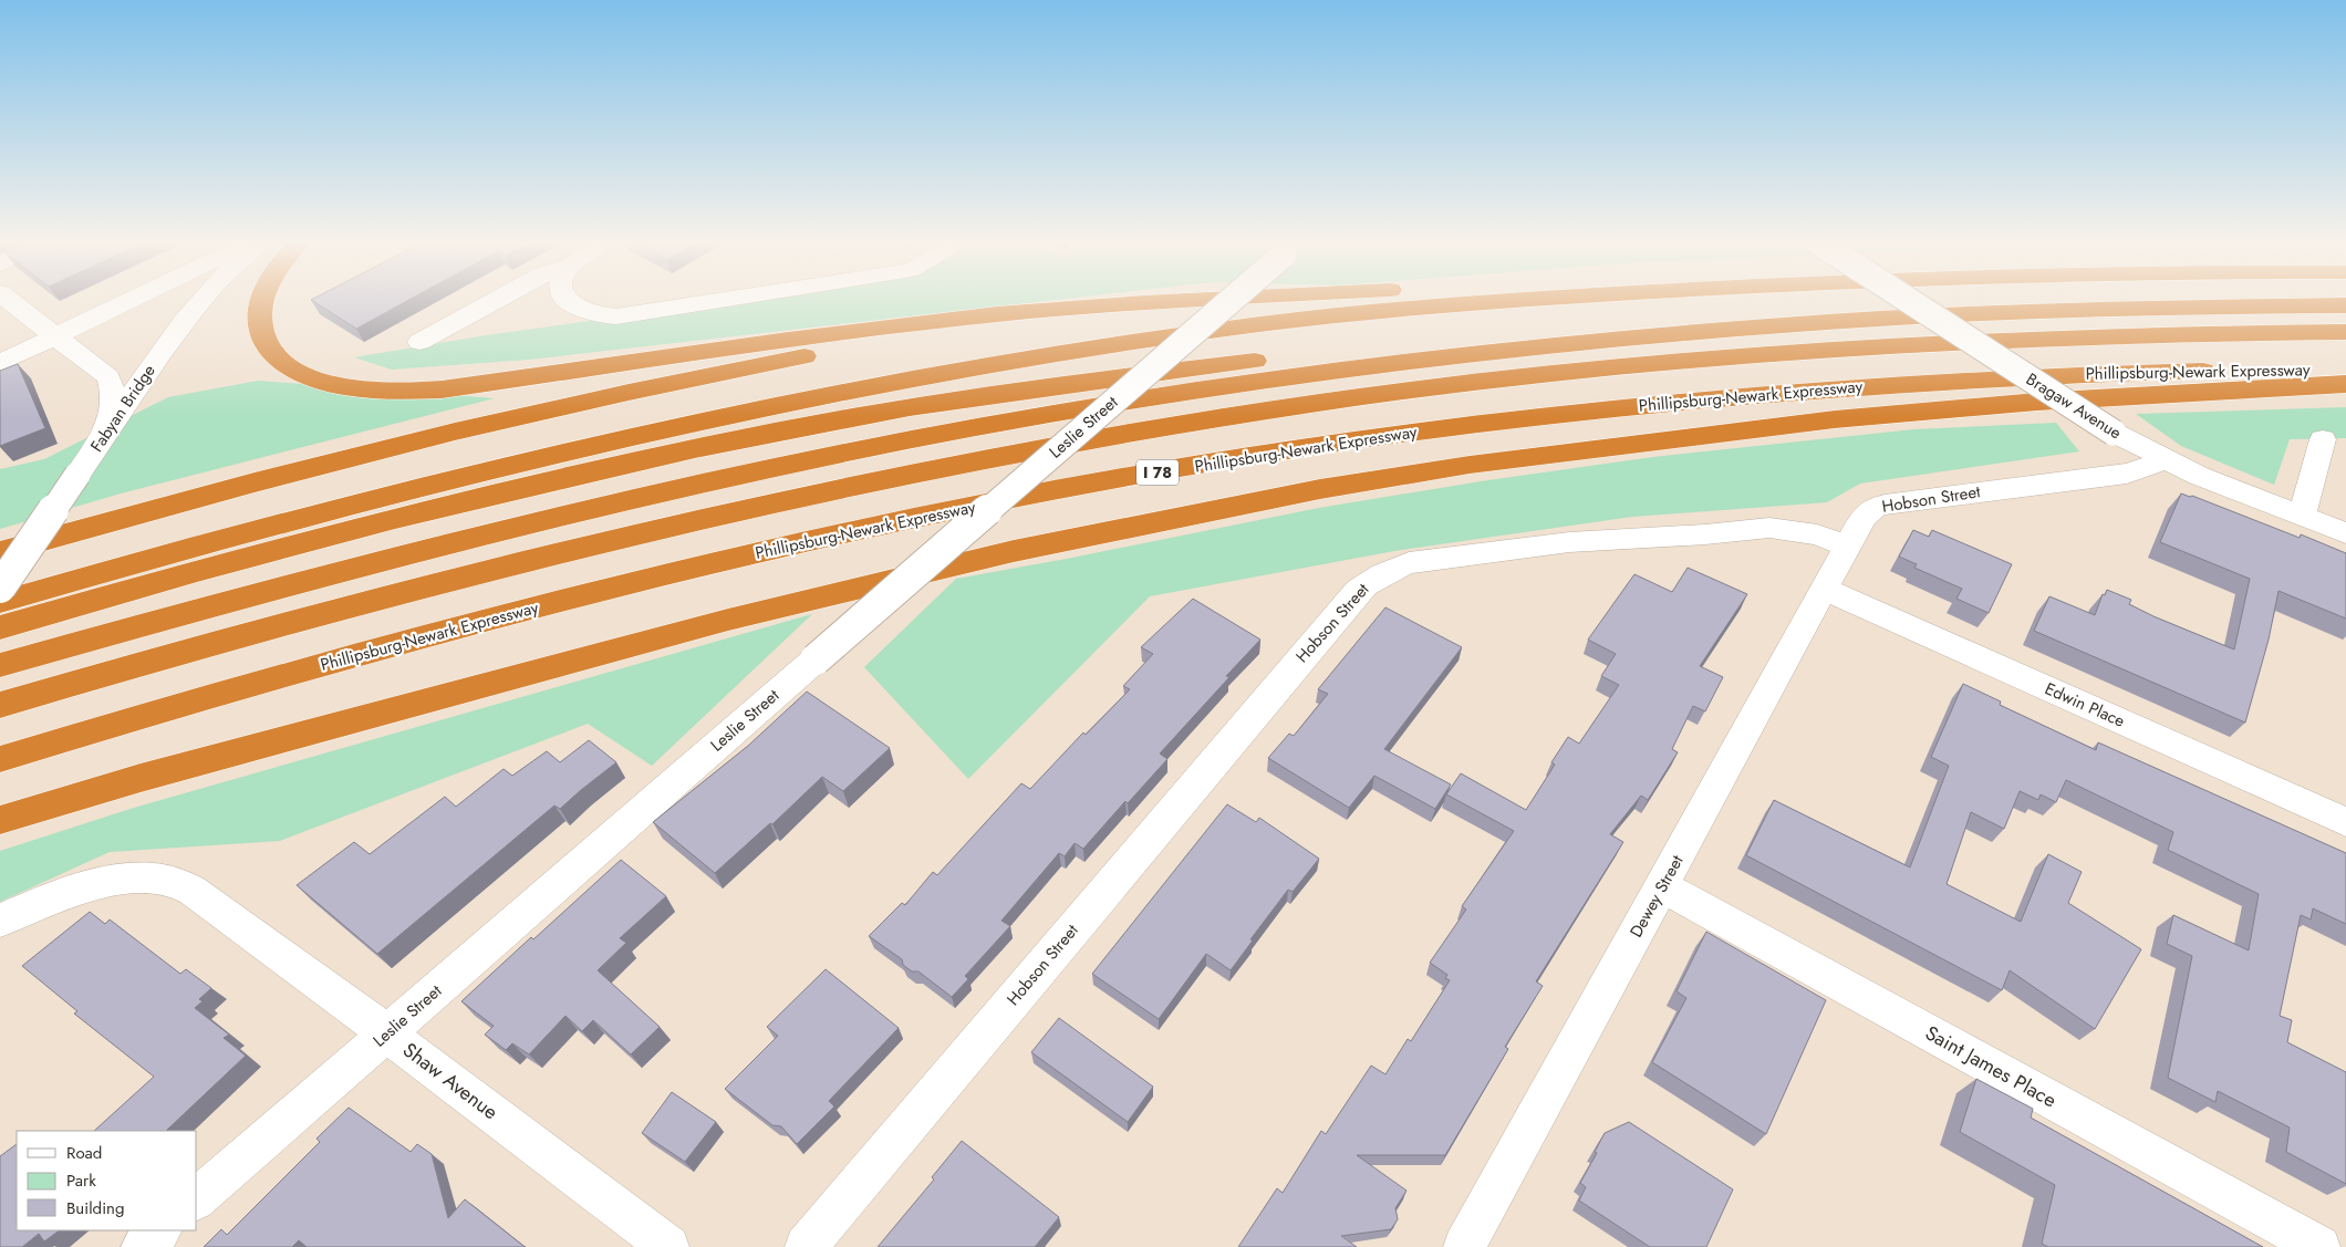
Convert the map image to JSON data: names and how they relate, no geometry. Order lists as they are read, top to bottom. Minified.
{"streets":{"highway":["Phillipsburg-Newark Expressway","I 78"],"street":["Bragaw Avenue","Fabyan Bridge","Leslie Street","Hobson Street","Edwin Place","Dewey Street","Saint James Place","Shaw Avenue"]},"crossings":[["Bragaw Avenue","Hobson Street"],["Leslie Street","Shaw Avenue"],["Hobson Street","Dewey Street"],["Edwin Place","Dewey Street"],["Dewey Street","Saint James Place"]],"legend":["Road","Park","Building"]}
